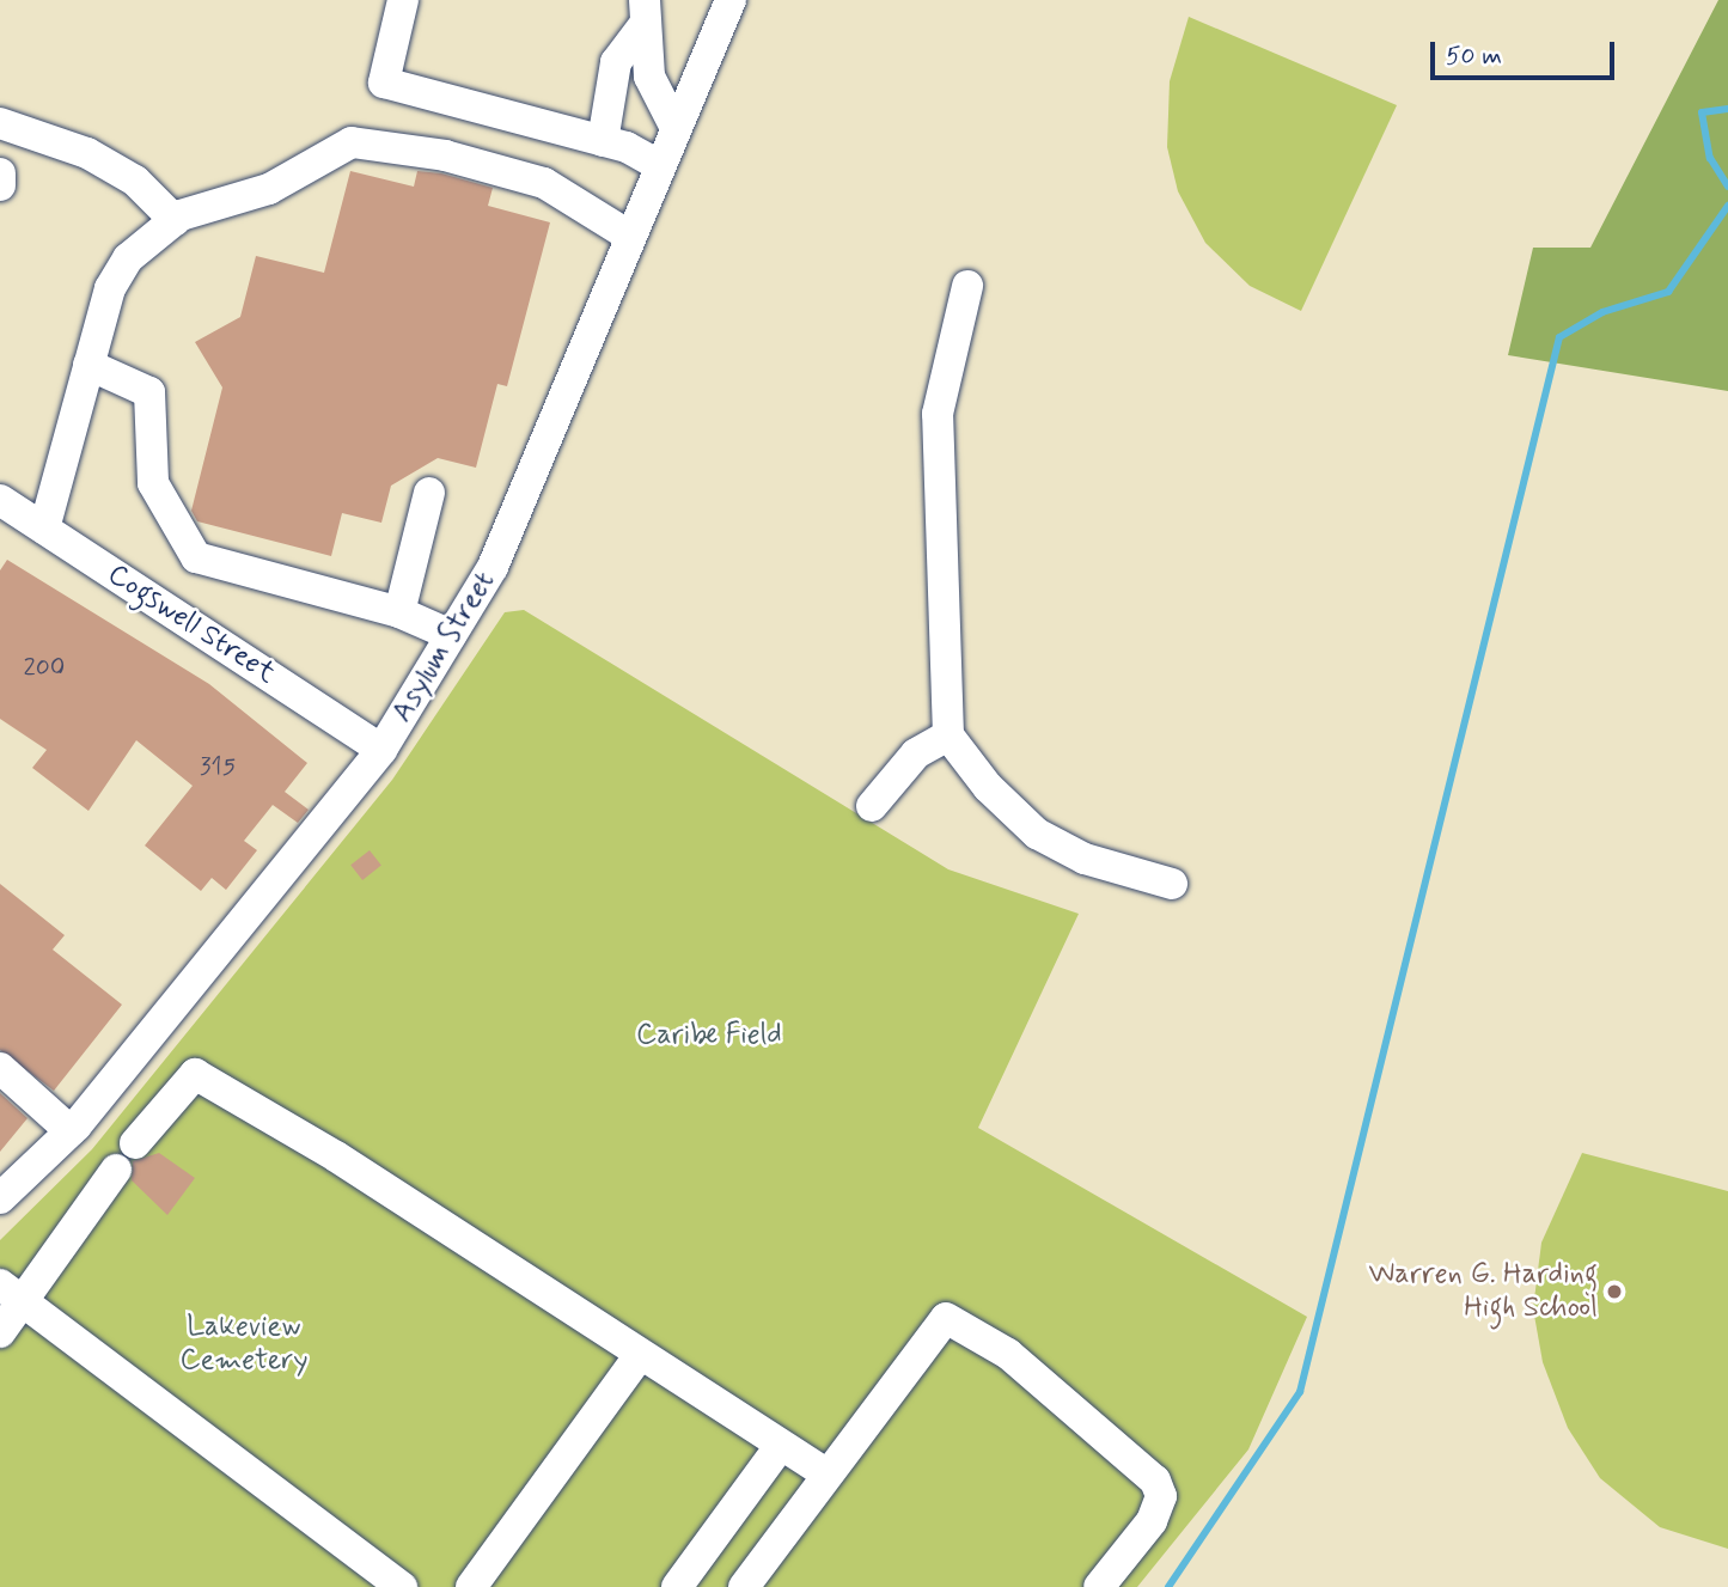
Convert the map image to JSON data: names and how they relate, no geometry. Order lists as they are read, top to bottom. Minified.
{"streets":{"street":["Cogswell Street","Asylum Street"]},"crossings":[["Cogswell Street","Asylum Street"]],"parks":["Caribe Field","Lakeview Cemetery"],"places":["Warren G. Harding High School"],"house_numbers":["200","315"],"scale_bar":"50 m"}
